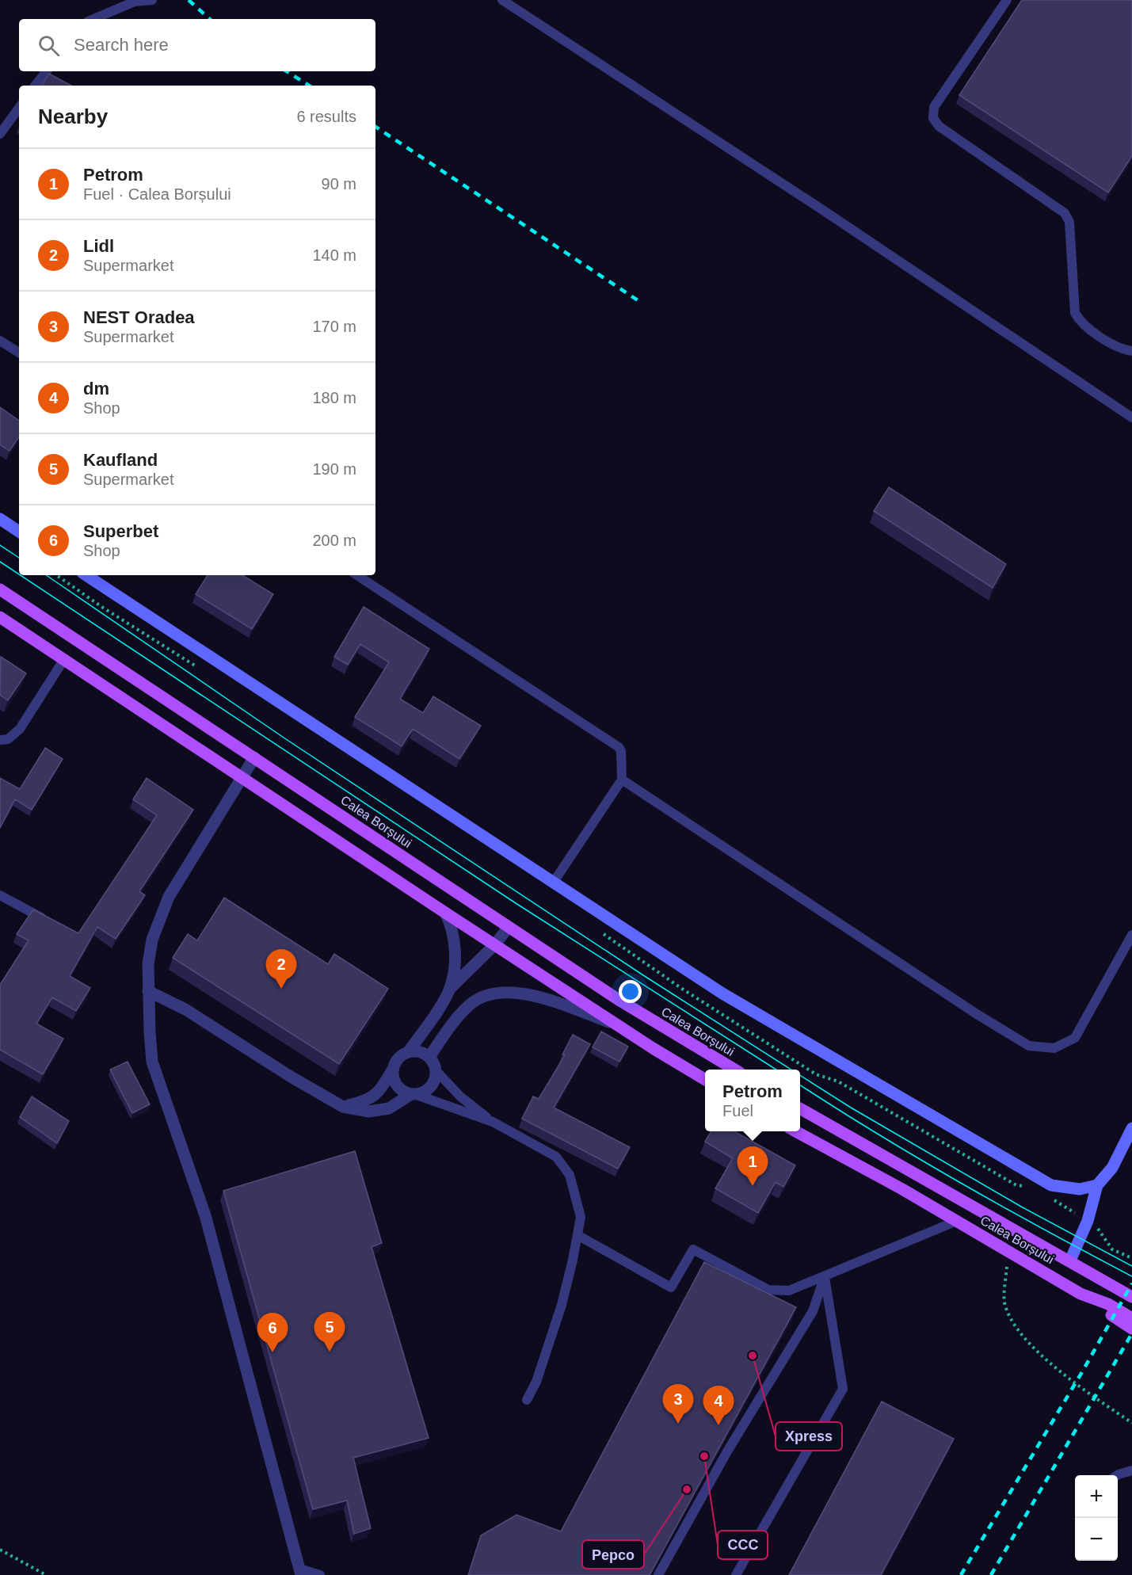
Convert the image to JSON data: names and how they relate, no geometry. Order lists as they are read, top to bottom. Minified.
{"streets":{"main road":["Calea Borșului"]},"places":["Xpress","CCC","Pepco"],"page":{"search":"Search here","heading":["Nearby","6 results"],"list":[{"mark":"1","name":"Petrom","note":"Fuel · Calea Borșului","value":"90 m"},{"mark":"2","name":"Lidl","note":"Supermarket","value":"140 m"},{"mark":"3","name":"NEST Oradea","note":"Supermarket","value":"170 m"},{"mark":"4","name":"dm","note":"Shop","value":"180 m"},{"mark":"5","name":"Kaufland","note":"Supermarket","value":"190 m"},{"mark":"6","name":"Superbet","note":"Shop","value":"200 m"}],"pins":["2","1","5","6","3","4"],"popup":["Petrom","Fuel"],"map_buttons":["+","−"]}}
